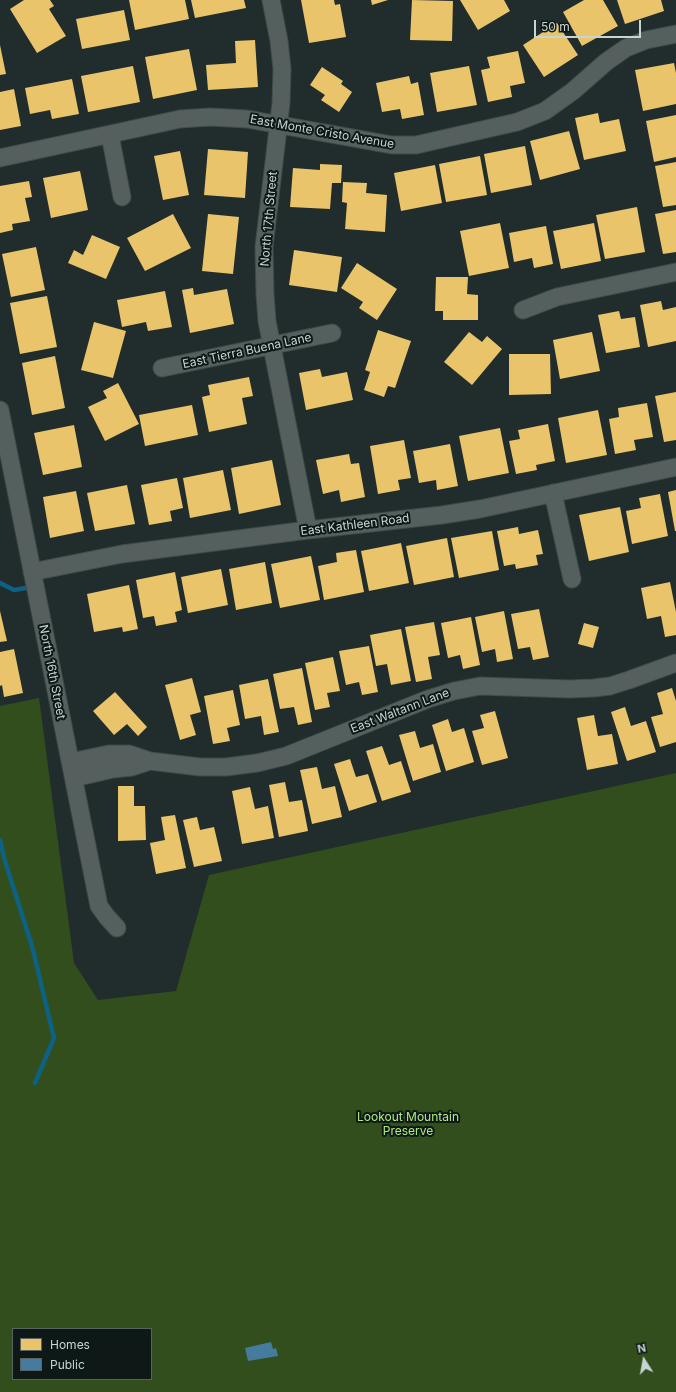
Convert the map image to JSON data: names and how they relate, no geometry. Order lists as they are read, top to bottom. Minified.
{"streets":{"street":["East Monte Cristo Avenue","North 17th Street","East Tierra Buena Lane","East Kathleen Road","North 16th Street","East Waltann Lane"]},"crossings":[["East Monte Cristo Avenue","North 17th Street"],["North 17th Street","East Tierra Buena Lane"],["North 17th Street","East Kathleen Road"],["East Kathleen Road","North 16th Street"],["North 16th Street","East Waltann Lane"]],"parks":["Lookout Mountain Preserve"],"legend":["Homes","Public"],"scale_bar":"50 m","north":"top"}
